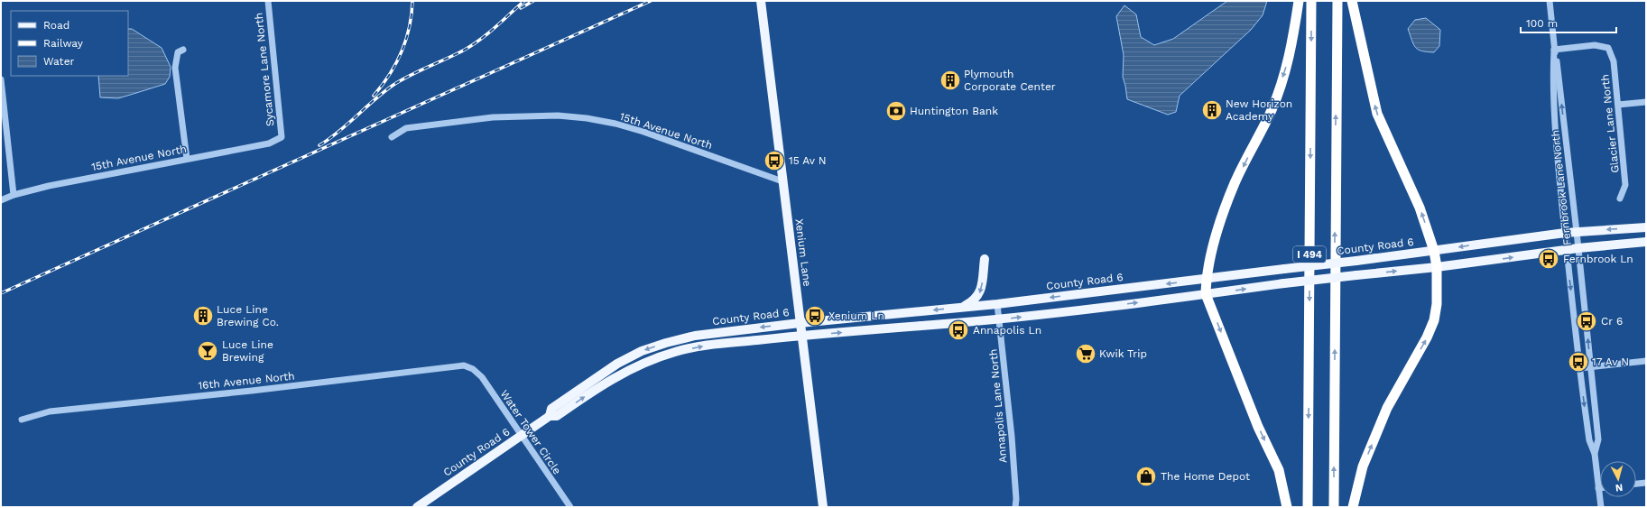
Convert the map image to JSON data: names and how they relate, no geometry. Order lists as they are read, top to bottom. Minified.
{"streets":{"highway":["I 494"],"main road":["County Road 6","Xenium Lane"],"street":["Sycamore Lane North","Glacier Lane North","15th Avenue North","Fernbrook Lane North","16th Avenue North","Annapolis Lane North","Water Tower Circle"]},"crossings":[["Sycamore Lane North","15th Avenue North"],["Glacier Lane North","Fernbrook Lane North"],["15th Avenue North","Xenium Lane"],["Fernbrook Lane North","County Road 6"],["County Road 6","Xenium Lane"],["County Road 6","Annapolis Lane North"],["County Road 6","Water Tower Circle"],["16th Avenue North","Water Tower Circle"]],"places":{"building":["Plymouth Corporate Center","New Horizon Academy","Luce Line Brewing Co."],"bank":["Huntington Bank"],"bus stop":["15 Av N","Fernbrook Ln","Xenium Ln","Cr 6","Annapolis Ln","17 Av N"],"bar":["Luce Line Brewing"],"supermarket":["Kwik Trip"],"shop":["The Home Depot"]},"legend":["Road","Railway","Water"],"scale_bar":"100 m","north":"bottom"}
